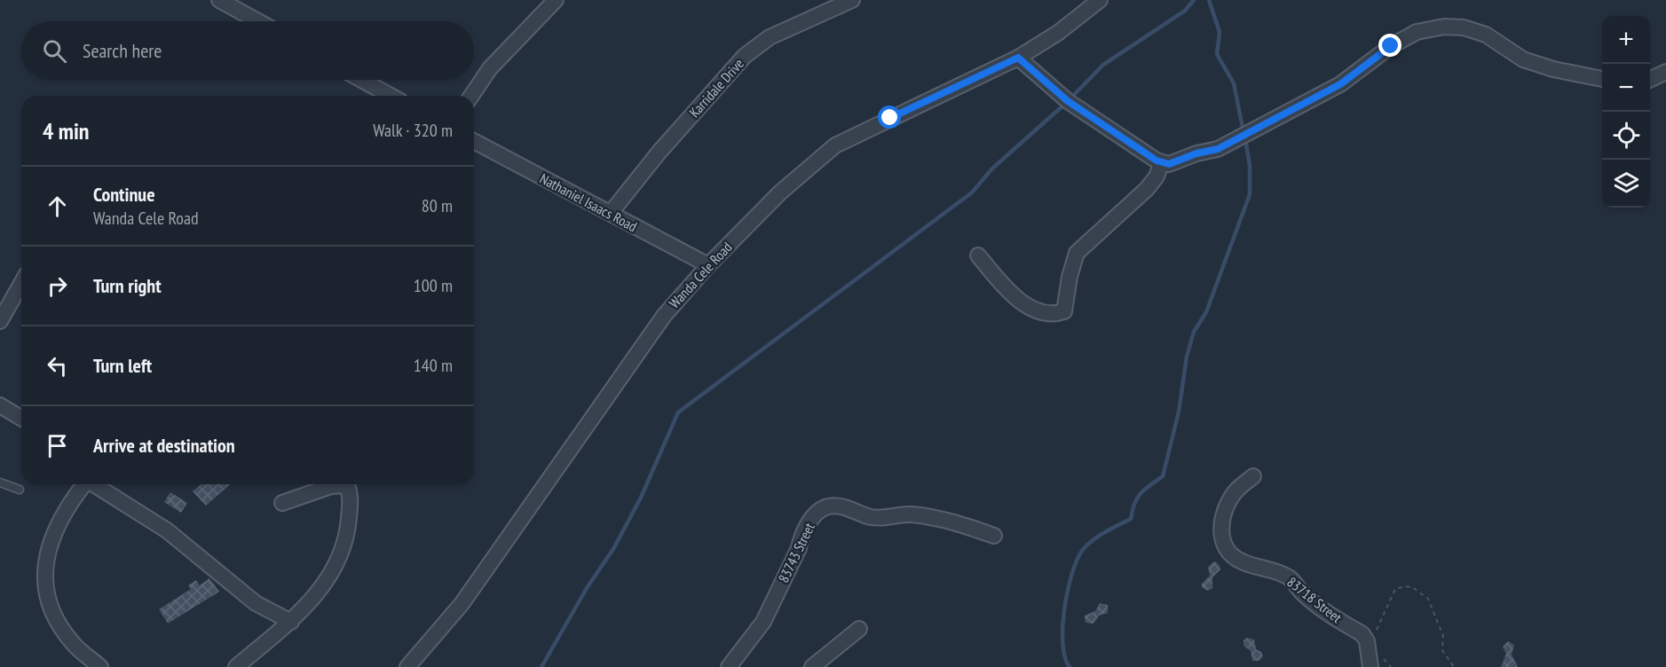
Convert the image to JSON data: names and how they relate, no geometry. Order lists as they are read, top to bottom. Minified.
{"streets":{"street":["Karridale Drive","Nathaniel Isaacs Road","Wanda Cele Road","83743 Street","83718 Street"]},"crossings":[["Karridale Drive","Nathaniel Isaacs Road"],["Nathaniel Isaacs Road","Wanda Cele Road"]],"page":{"map_buttons":["+","−"],"search":"Search here","heading":["4 min","Walk · 320 m"],"list":[["Continue","Wanda Cele Road","80 m"],["Turn right","100 m"],["Turn left","140 m"],"Arrive at destination"]}}
